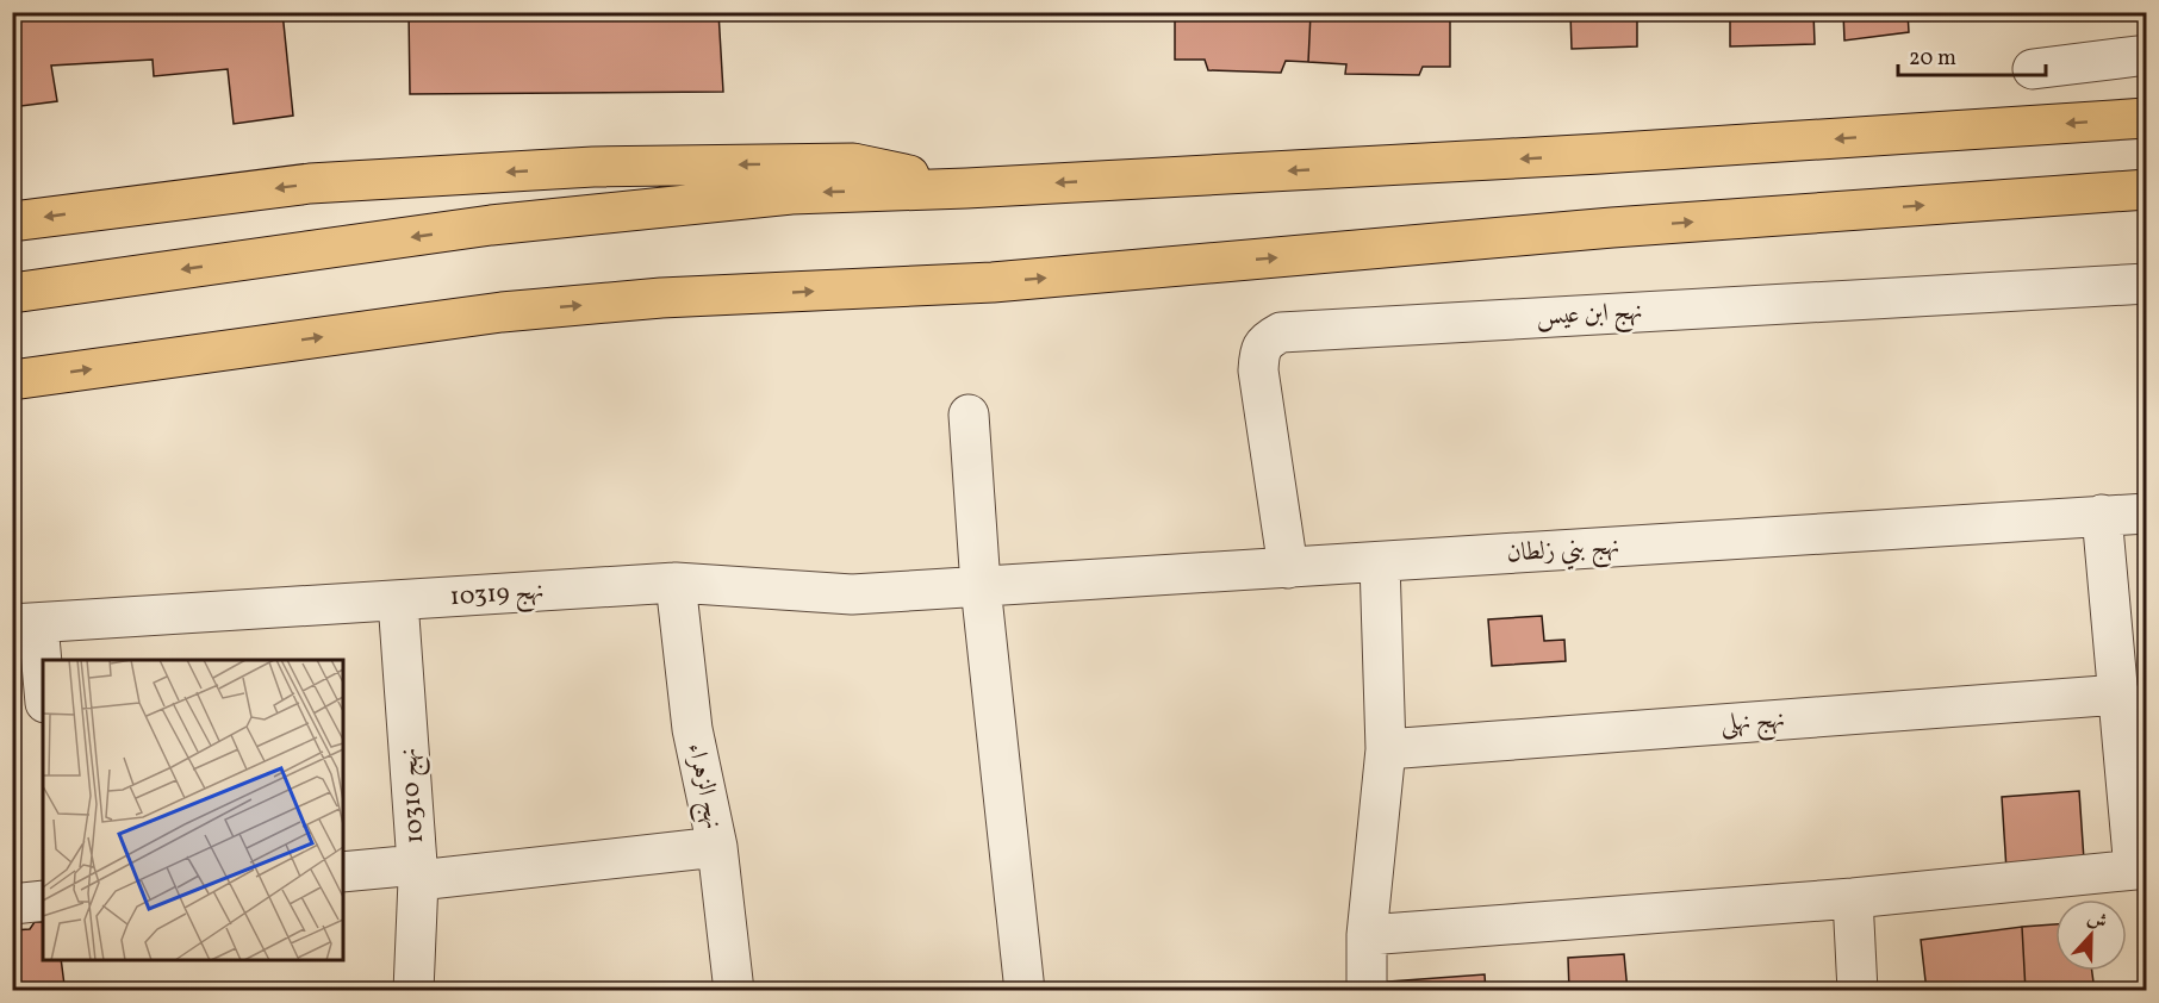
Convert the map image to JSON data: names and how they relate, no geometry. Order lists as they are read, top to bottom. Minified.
{"streets":{"street":["نهج ابن عيس","نهج بني زلطان","نهج 10319","نهج نهلى","نهج الزهراء","نهج 10310"]},"crossings":[["نهج ابن عيس","نهج بني زلطان"],["نهج بني زلطان","نهج 10319"],["نهج 10319","نهج الزهراء"],["نهج 10319","نهج 10310"]],"scale_bar":"20 m","north":"top"}
